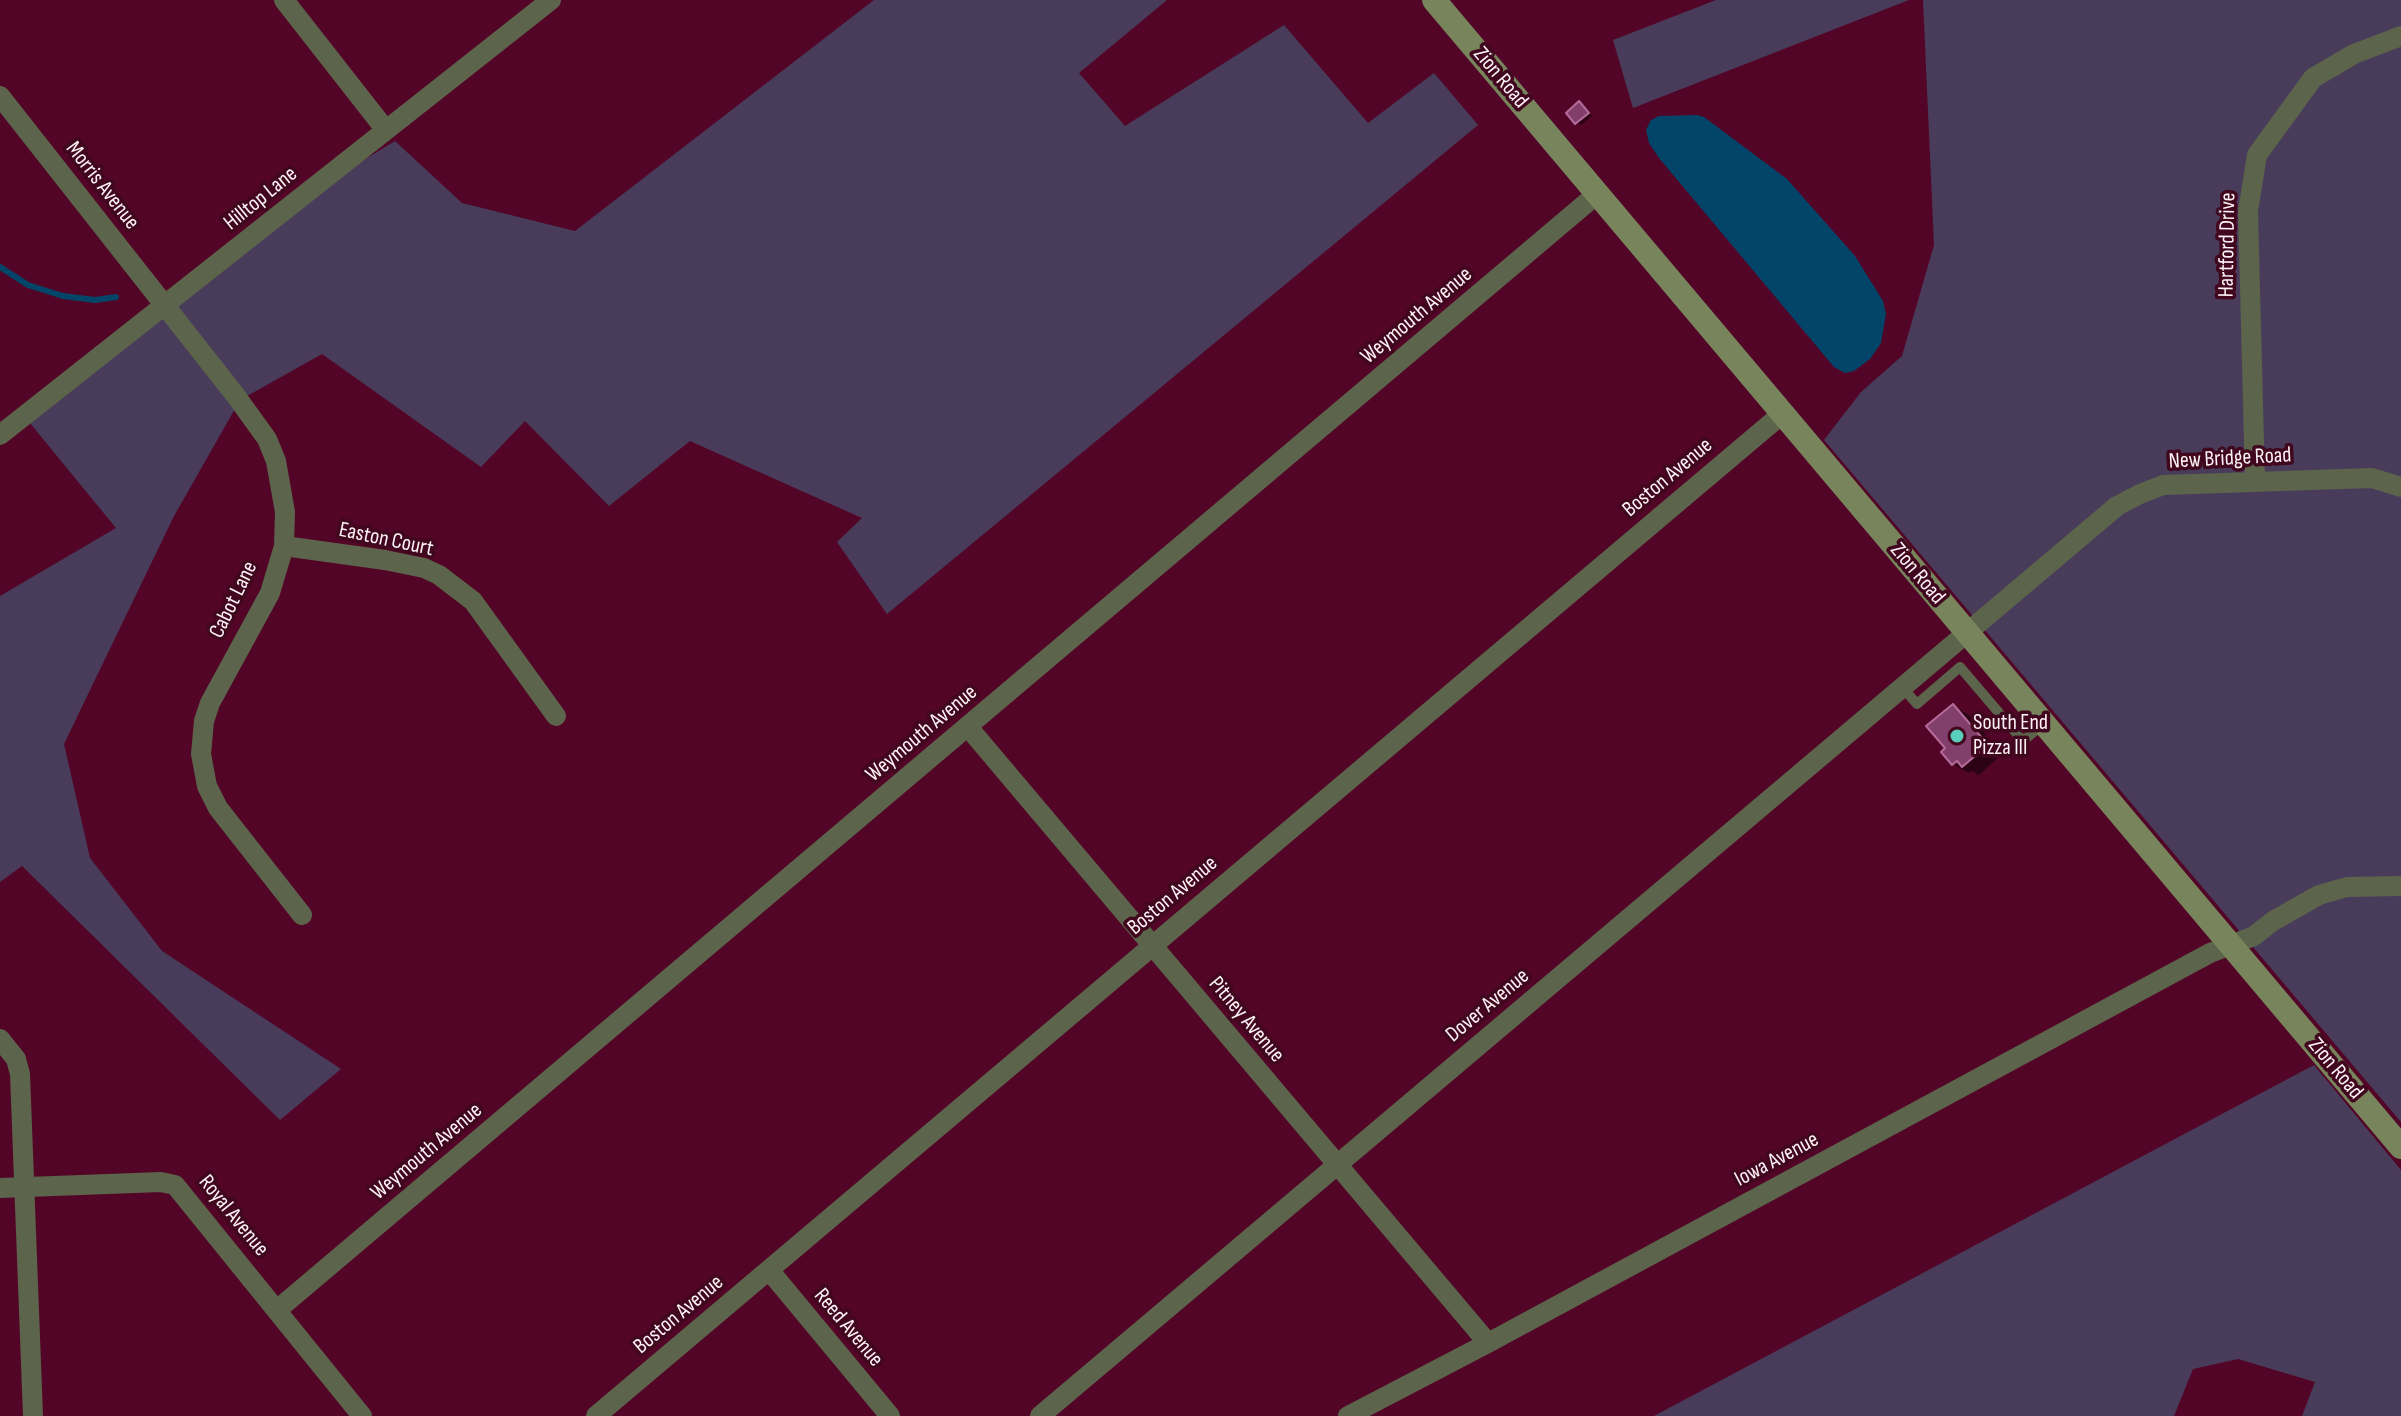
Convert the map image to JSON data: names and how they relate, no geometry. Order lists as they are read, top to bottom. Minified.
{"streets":{"street":["Zion Road","Morris Avenue","Hilltop Lane","Hartford Drive","Weymouth Avenue","New Bridge Road","Boston Avenue","Easton Court","Cabot Lane","Dover Avenue","Pitney Avenue","Iowa Avenue","Royal Avenue","Reed Avenue"]},"crossings":[["Zion Road","Weymouth Avenue"],["Zion Road","New Bridge Road"],["Zion Road","Boston Avenue"],["Zion Road","Dover Avenue"],["Zion Road","Iowa Avenue"],["Morris Avenue","Hilltop Lane"],["Morris Avenue","Cabot Lane"],["Hilltop Lane","Cabot Lane"],["Hartford Drive","New Bridge Road"],["Weymouth Avenue","Pitney Avenue"],["Weymouth Avenue","Royal Avenue"],["New Bridge Road","Dover Avenue"],["Boston Avenue","Pitney Avenue"],["Boston Avenue","Reed Avenue"],["Easton Court","Cabot Lane"],["Dover Avenue","Pitney Avenue"],["Pitney Avenue","Iowa Avenue"]],"places":["South End Pizza III"]}
